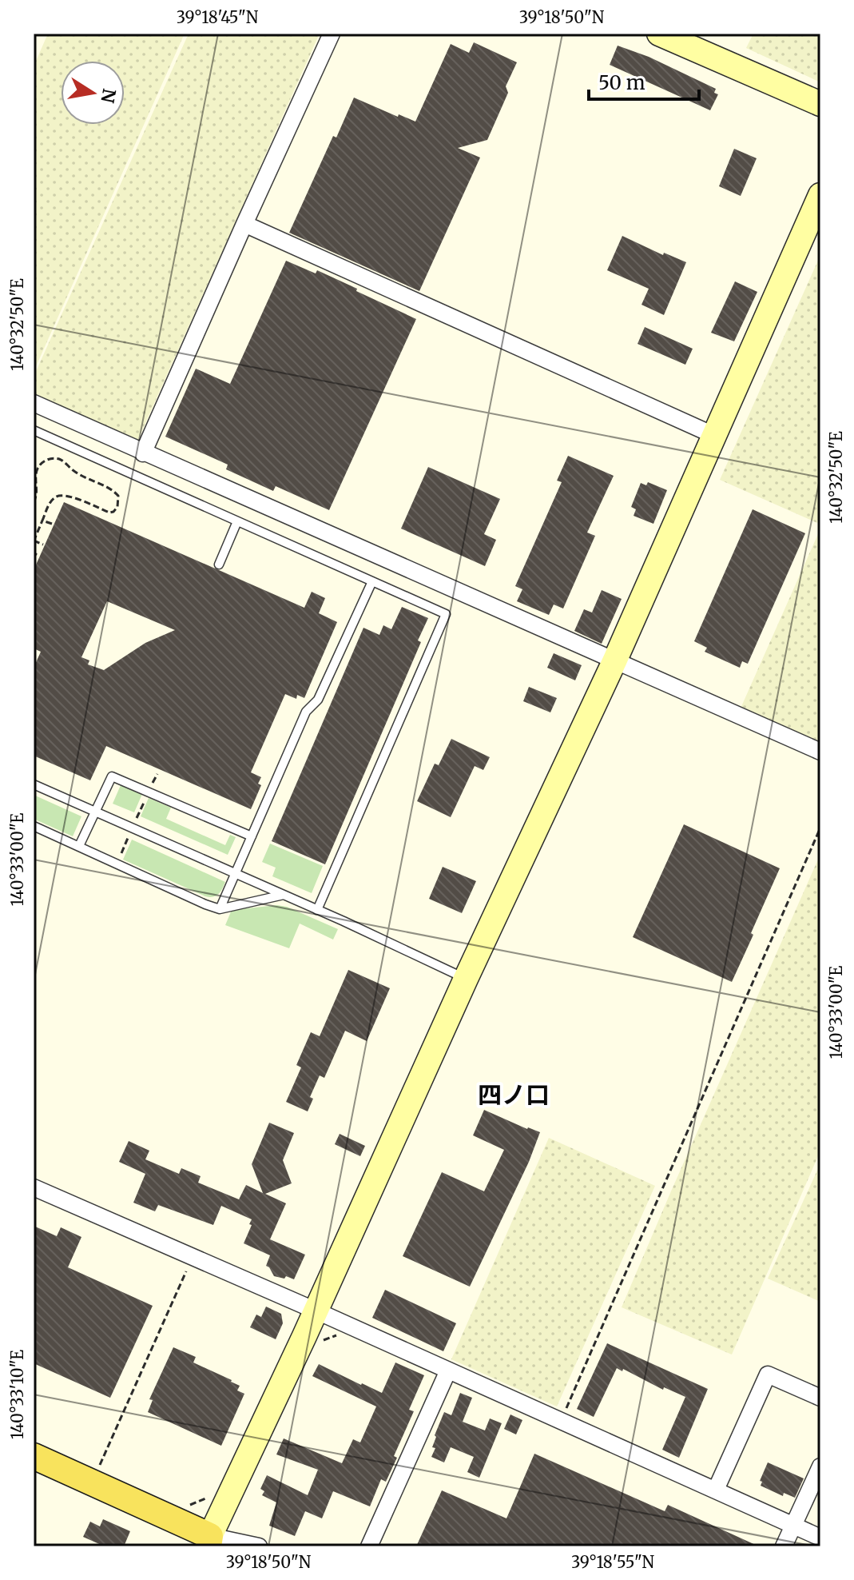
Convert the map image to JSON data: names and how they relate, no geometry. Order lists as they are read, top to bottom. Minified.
{"districts":["四ノ口"],"scale_bar":"50 m","north":"right","coordinates":["39°18'45\"N","39°18'50\"N","140°32'50\"E","140°33'00\"E","140°33'10\"E","39°18'55\"N"]}
